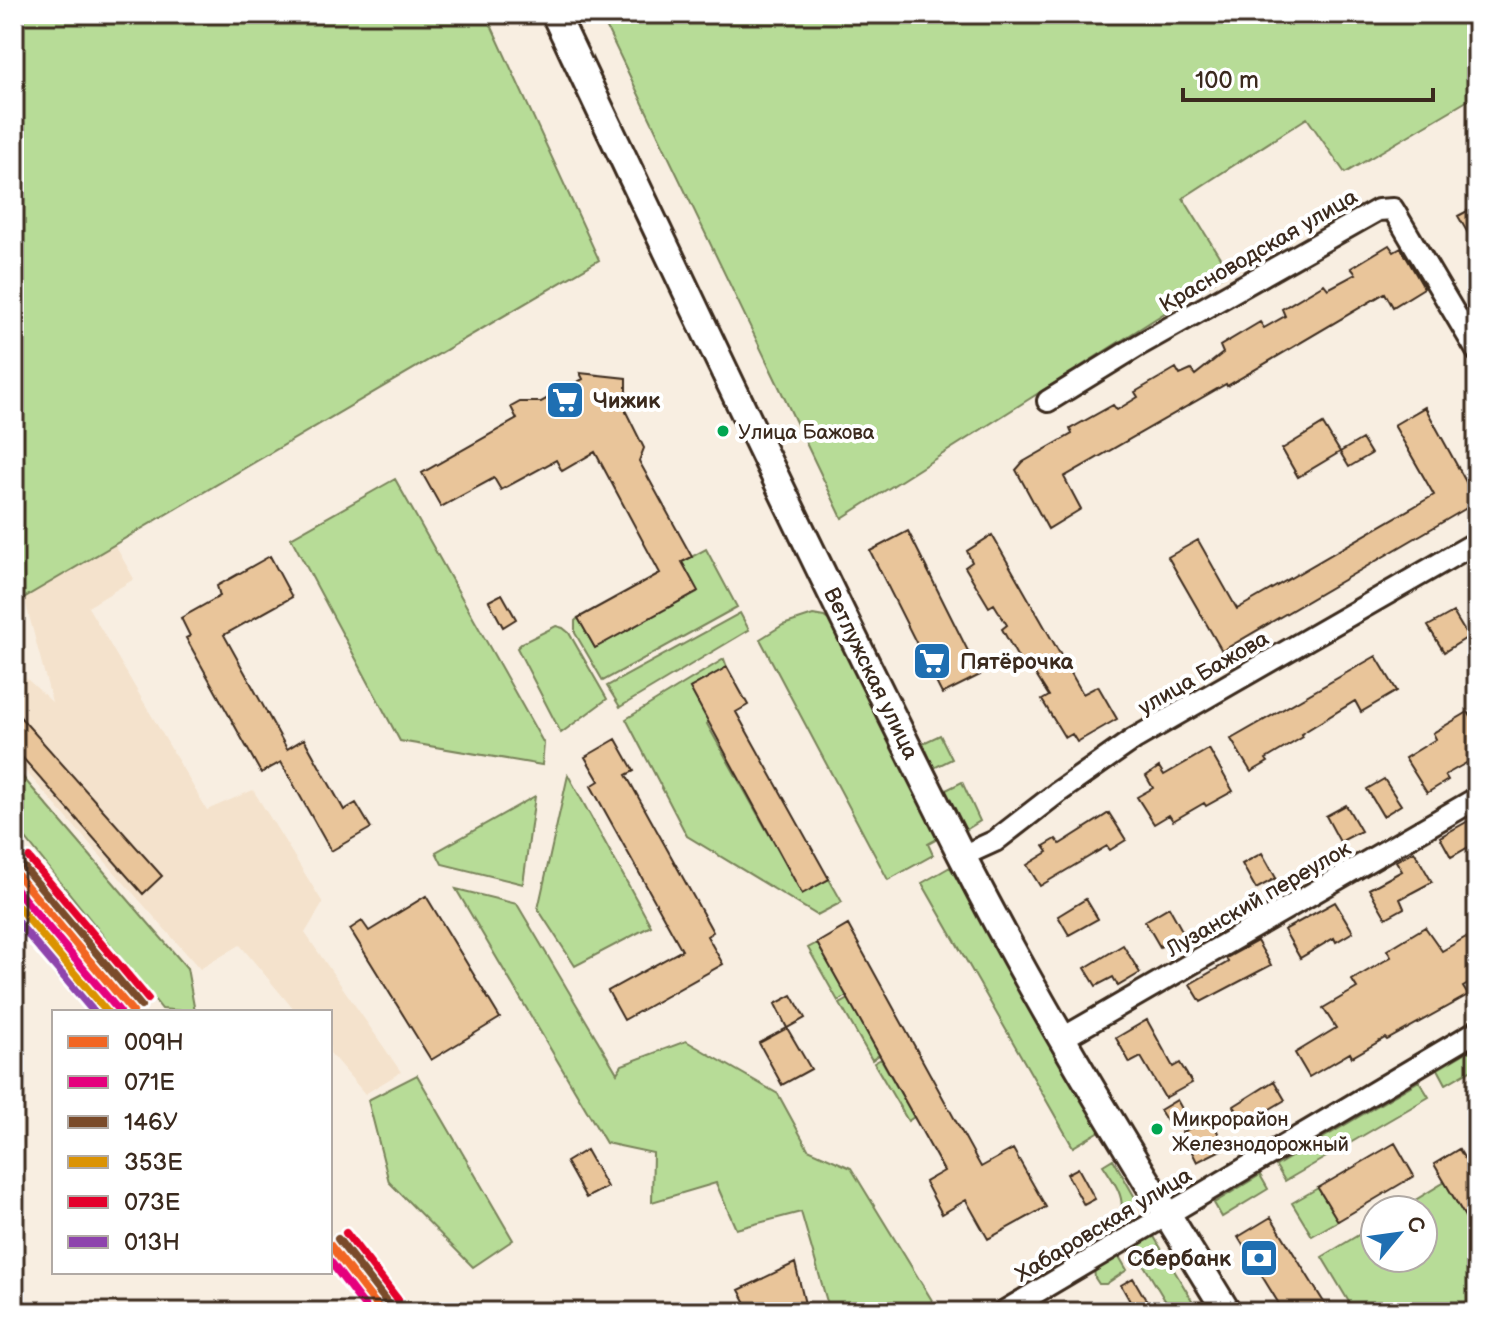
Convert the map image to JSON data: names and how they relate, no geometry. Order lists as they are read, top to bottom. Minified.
{"streets":{"main road":["Ветлужская улица"],"street":["Красноводская улица","улица Бажова","Лузанский переулок","Хабаровская улица"]},"crossings":[["улица Бажова","Ветлужская улица"],["Ветлужская улица","Лузанский переулок"],["Ветлужская улица","Хабаровская улица"]],"places":{"supermarket":["Чижик","Пятёрочка"],"other":["Улица Бажова","Микрорайон Железнодорожный"],"bank":["Сбербанк"]},"lines":["transit line 073Е","transit line 146У","transit line 009Н","transit line 071Е","transit line 353Е","transit line 013Н"],"legend":["009Н","071Е","146У","353Е","073Е","013Н"],"scale_bar":"100 m","north":"top right"}
